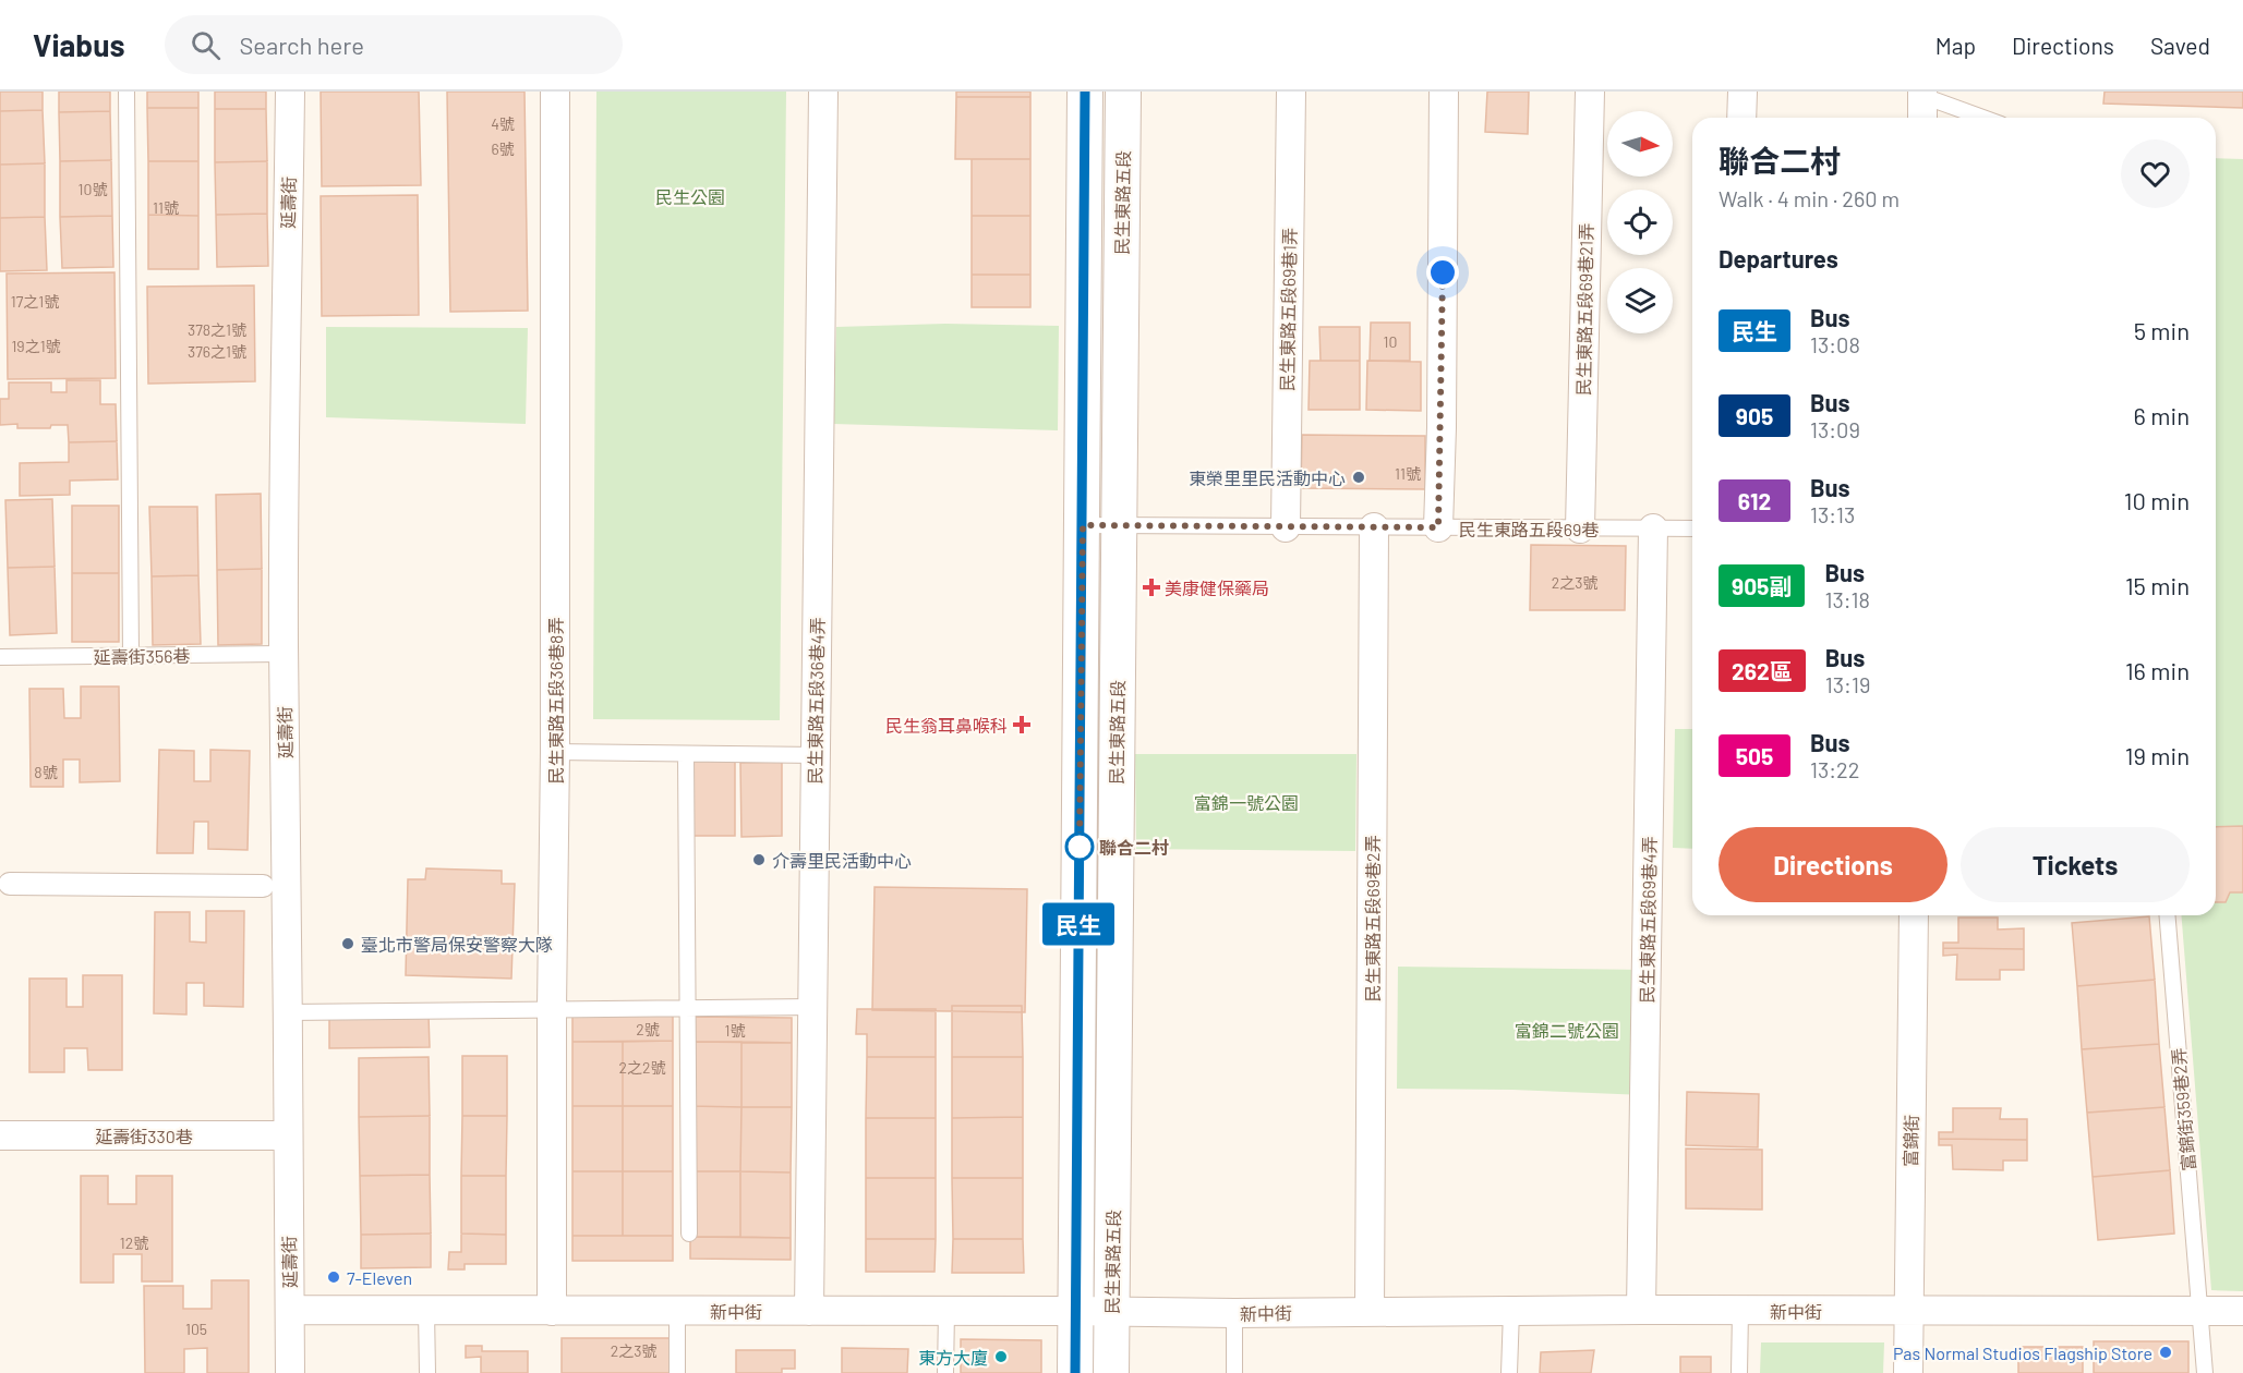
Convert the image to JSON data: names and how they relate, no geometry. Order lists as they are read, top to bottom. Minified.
{"streets":{"street":["延壽街","民生東路五段","民生東路五段69巷1弄","民生東路五段69巷21弄","民生東路五段36巷8弄","民生東路五段36巷4弄","民生東路五段69巷2弄","民生東路五段69巷4弄","延壽街330巷","富錦街","新中街"],"lane":["民生東路五段69巷","延壽街356巷","富錦街359巷2弄"]},"crossings":[["延壽街","延壽街356巷"],["延壽街","延壽街330巷"],["延壽街","新中街"],["民生東路五段","民生東路五段69巷"],["民生東路五段","新中街"],["民生東路五段69巷1弄","民生東路五段69巷"],["民生東路五段69巷21弄","民生東路五段69巷"],["民生東路五段69巷","民生東路五段69巷2弄"],["民生東路五段69巷","民生東路五段69巷4弄"],["民生東路五段36巷8弄","新中街"],["民生東路五段36巷4弄","新中街"],["民生東路五段69巷2弄","新中街"],["民生東路五段69巷4弄","新中街"],["富錦街359巷2弄","新中街"],["富錦街","新中街"]],"parks":["民生公園","富錦一號公園","富錦二號公園"],"places":{"other":["東榮里里民活動中心","聯合二村","介壽里民活動中心","臺北市警局保安警察大隊","7-Eleven","Pas Normal Studios Flagship Store","東方大廈"],"health":["美康健保藥局","民生翁耳鼻喉科"]},"lines":["bus line 民生"],"house_numbers":["4號","6號","10號","11號","17之1號","378之1號","10","19之1號","376之1號","11號","2之3號","8號","2號","1號","2之2號","12號","105","2之3號"],"north":"right","page":{"header":"Viabus","search":"Search here","nav":["Map","Directions","Saved"],"on_map":"民生","heading":[["聯合二村","Walk · 4 min · 260 m"],"Departures"],"list":[{"mark":"民生","name":"Bus","note":"13:08","value":"5 min"},{"mark":"905","name":"Bus","note":"13:09","value":"6 min"},{"mark":"612","name":"Bus","note":"13:13","value":"10 min"},{"mark":"905副","name":"Bus","note":"13:18","value":"15 min"},{"mark":"262區","name":"Bus","note":"13:19","value":"16 min"},{"mark":"505","name":"Bus","note":"13:22","value":"19 min"}],"buttons":["Directions","Tickets"]}}
